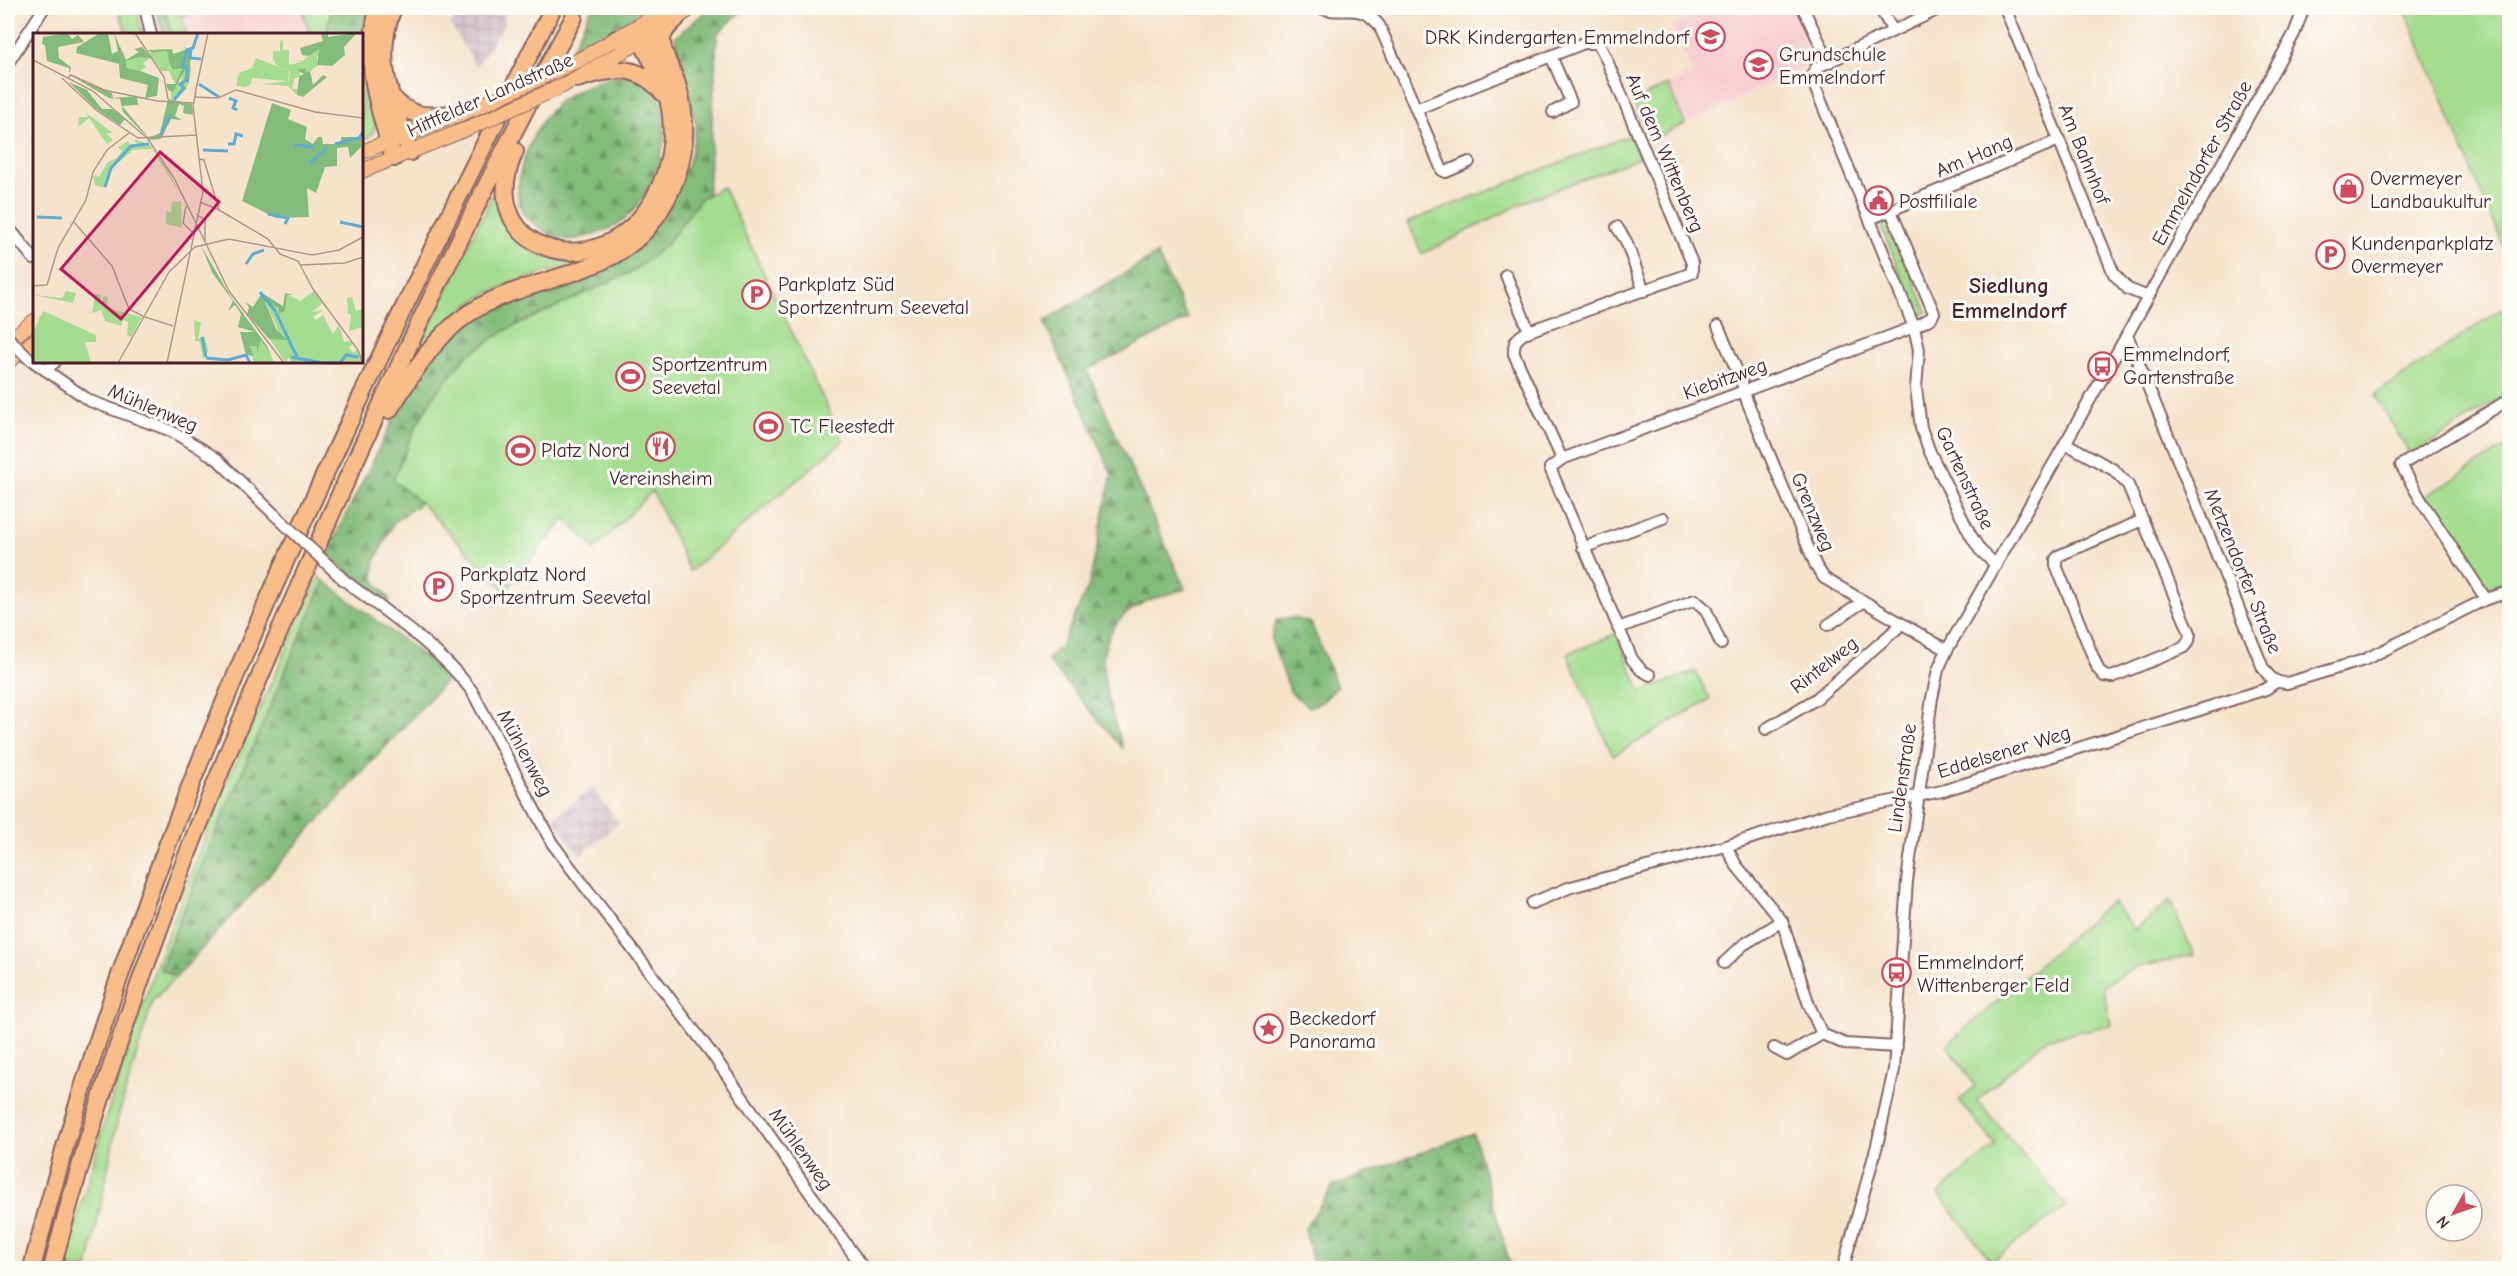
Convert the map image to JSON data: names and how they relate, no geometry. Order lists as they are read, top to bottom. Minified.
{"streets":{"main road":["Hittfelder Landstraße"],"street":["Auf dem Wittenberg","Am Bahnhof","Am Hang","Emmelndorfer Straße","Kiebitzweg","Mühlenweg","Gartenstraße","Grenzweg","Metzendorfer Straße","Rintelweg","Eddelsener Weg","Lindenstraße"]},"crossings":[["Am Bahnhof","Am Hang"],["Am Bahnhof","Emmelndorfer Straße"],["Am Hang","Gartenstraße"],["Emmelndorfer Straße","Metzendorfer Straße"],["Emmelndorfer Straße","Lindenstraße"],["Kiebitzweg","Gartenstraße"],["Kiebitzweg","Grenzweg"],["Gartenstraße","Lindenstraße"],["Grenzweg","Rintelweg"],["Grenzweg","Lindenstraße"],["Metzendorfer Straße","Eddelsener Weg"],["Metzendorfer Straße","Lindenstraße"],["Eddelsener Weg","Lindenstraße"]],"districts":["Siedlung Emmelndorf"],"places":{"school or university":["DRK Kindergarten Emmelndorf","Grundschule Emmelndorf"],"shop":["Overmeyer Landbaukultur"],"public building":["Postfiliale"],"parking":["Kundenparkplatz Overmeyer","Parkplatz Süd Sportzentrum Seevetal","Parkplatz Nord Sportzentrum Seevetal"],"bus stop":["Emmelndorf, Gartenstraße","Emmelndorf, Wittenberger Feld"],"sports":["Sportzentrum Seevetal","TC Fleestedt","Platz Nord"],"restaurant":["Vereinsheim"],"place":["Beckedorf Panorama"]},"north":"bottom left"}
